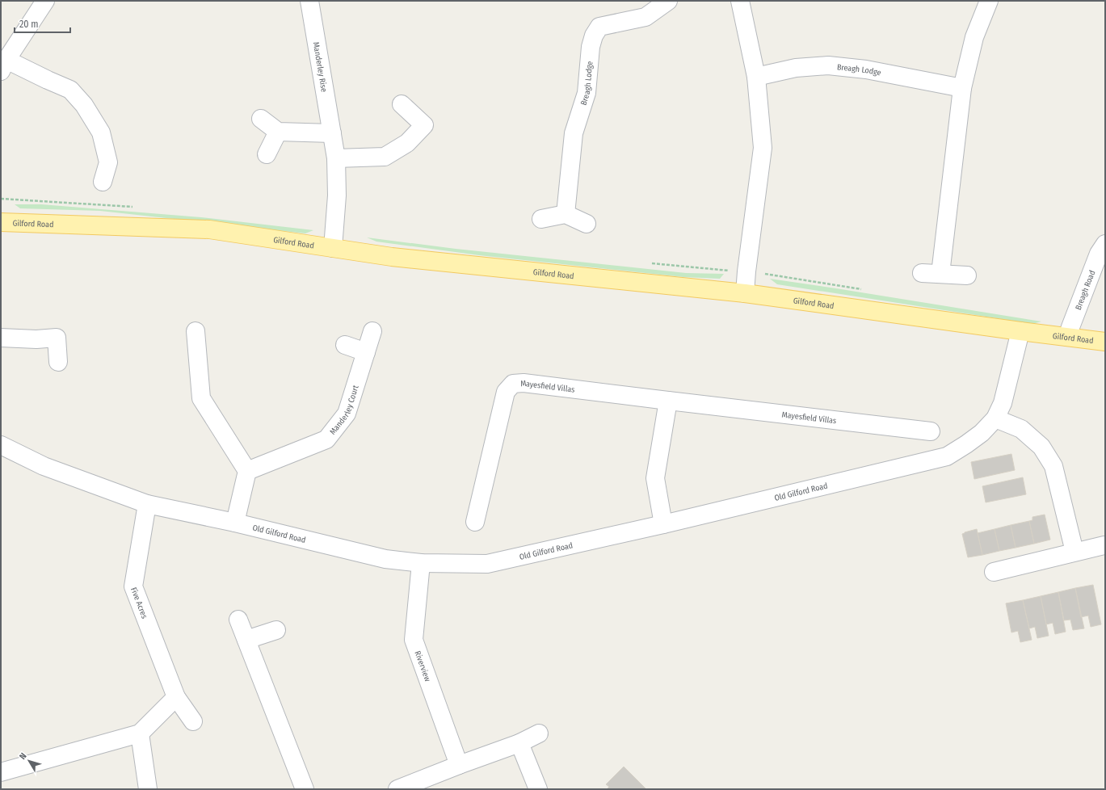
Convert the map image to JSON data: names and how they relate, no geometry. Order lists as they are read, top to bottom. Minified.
{"streets":{"main road":["Gilford Road"],"street":["Manderley Rise","Breagh Lodge","Breagh Road","Mayesfield Villas","Manderley Court","Old Gilford Road","Five Acres","Riverview"]},"crossings":[["Manderley Rise","Gilford Road"],["Gilford Road","Breagh Road"],["Gilford Road","Old Gilford Road"],["Old Gilford Road","Five Acres"],["Old Gilford Road","Riverview"]],"scale_bar":"20 m","north":"top left"}
